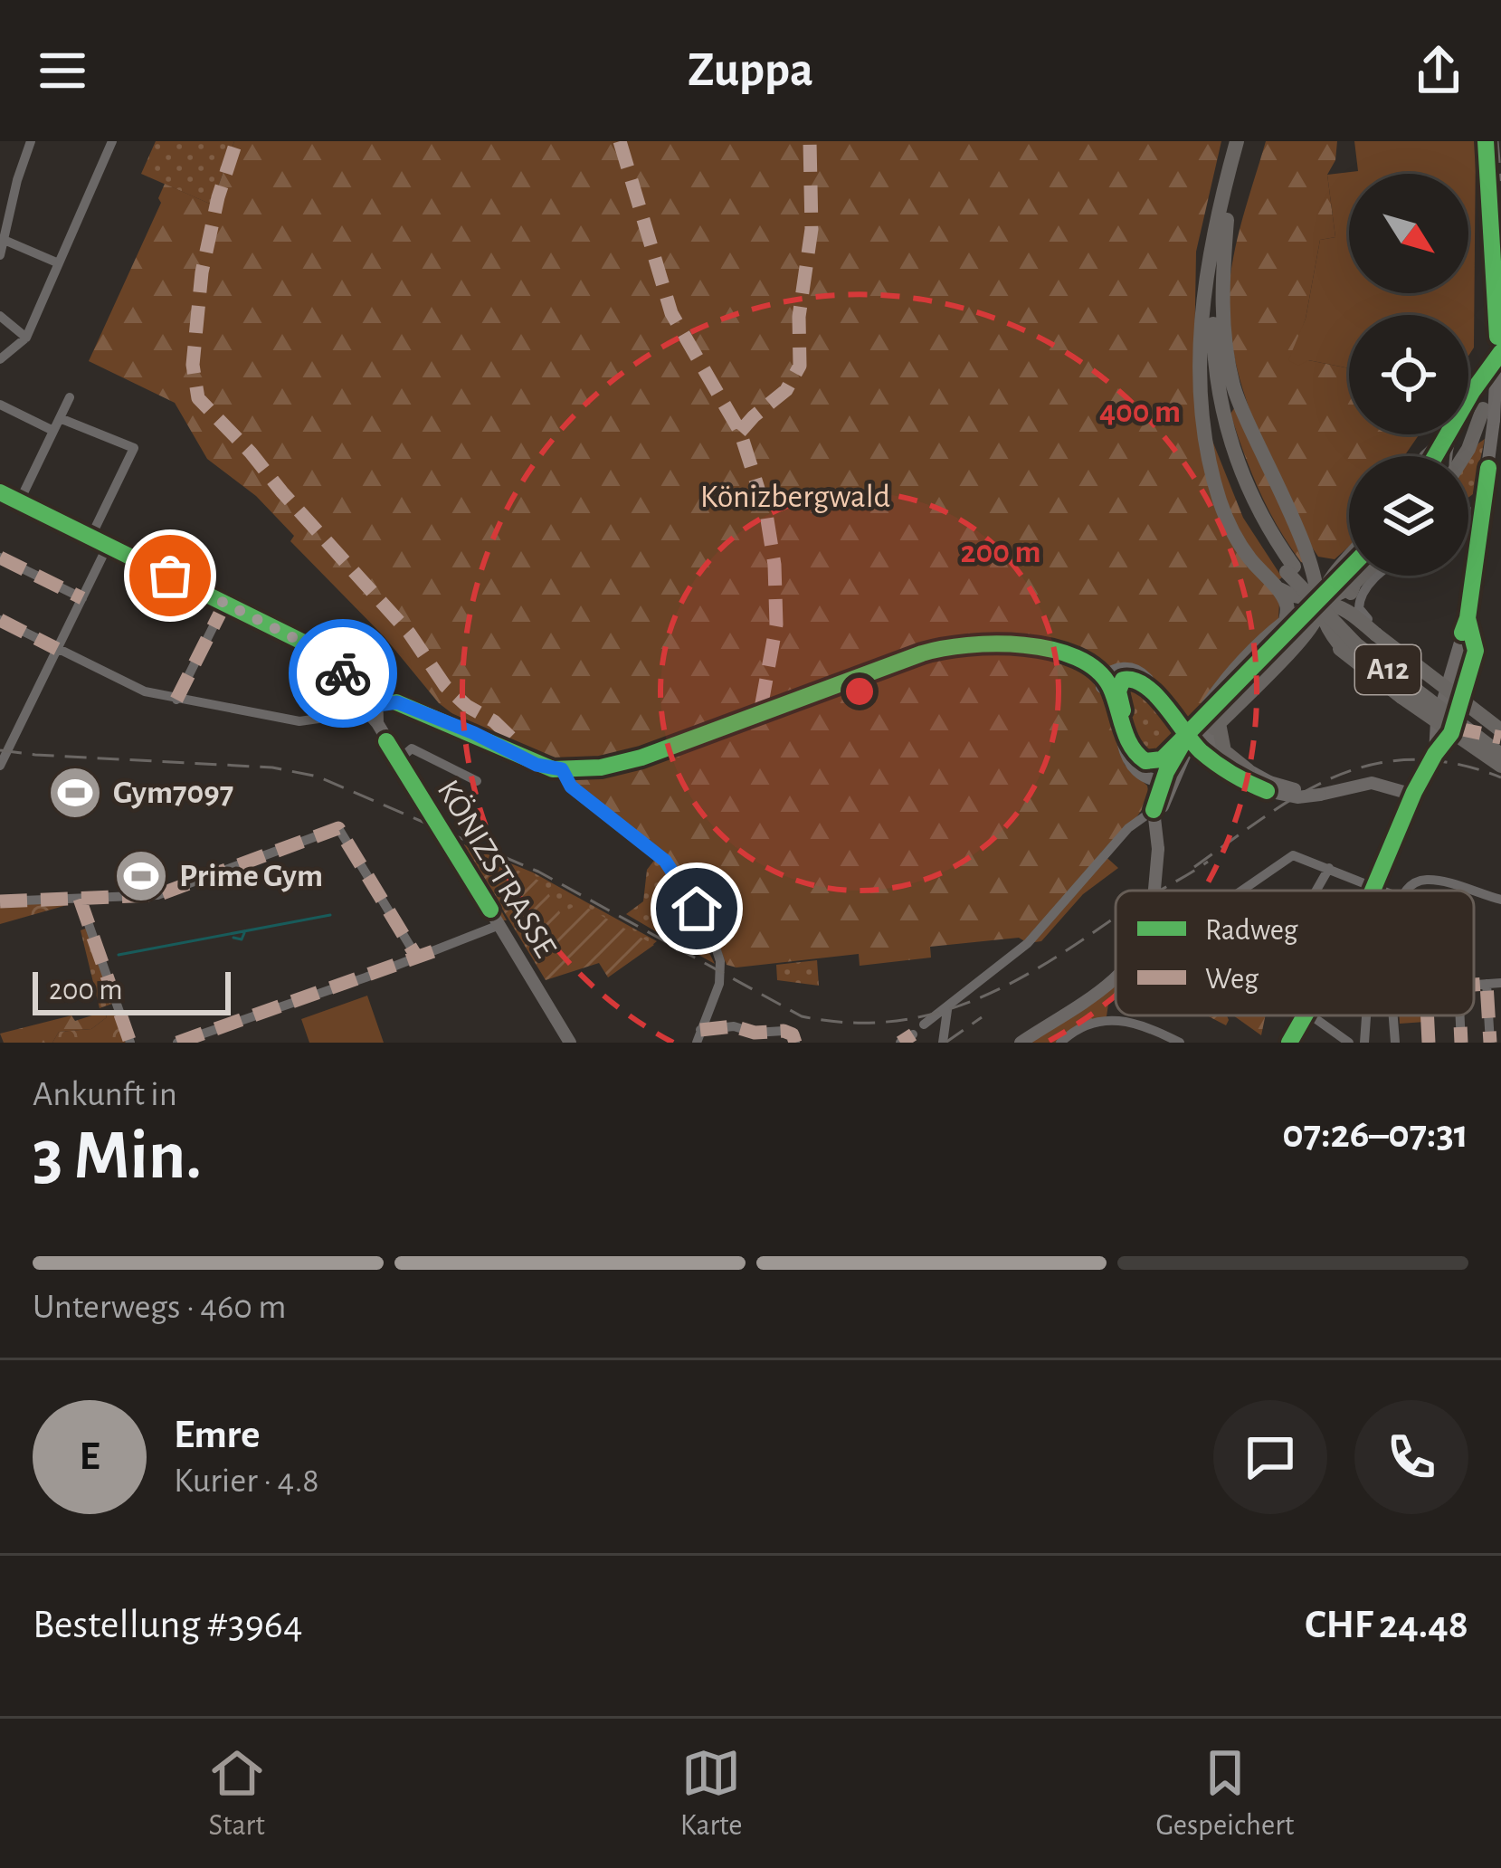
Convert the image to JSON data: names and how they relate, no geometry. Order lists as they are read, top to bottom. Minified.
{"streets":{"highway":["A12"],"main road":["KÖNIZSTRASSE"]},"parks":["Könizbergwald"],"places":{"sports":["Gym7097","Prime Gym"]},"legend":["Radweg","Weg"],"scale_bar":"200 m","north":"bottom right","page":{"header":"Zuppa","scale":"200 m","heading":["3 Min.","Ankunft in","07:26–07:31"],"panel":["Emre","Kurier · 4.8","Bestellung #3964","CHF 24.48"],"bar":"Unterwegs · 460 m","round":"E","tabs":["Start","Karte","Gespeichert"]},"rings":["400 m","200 m"]}
